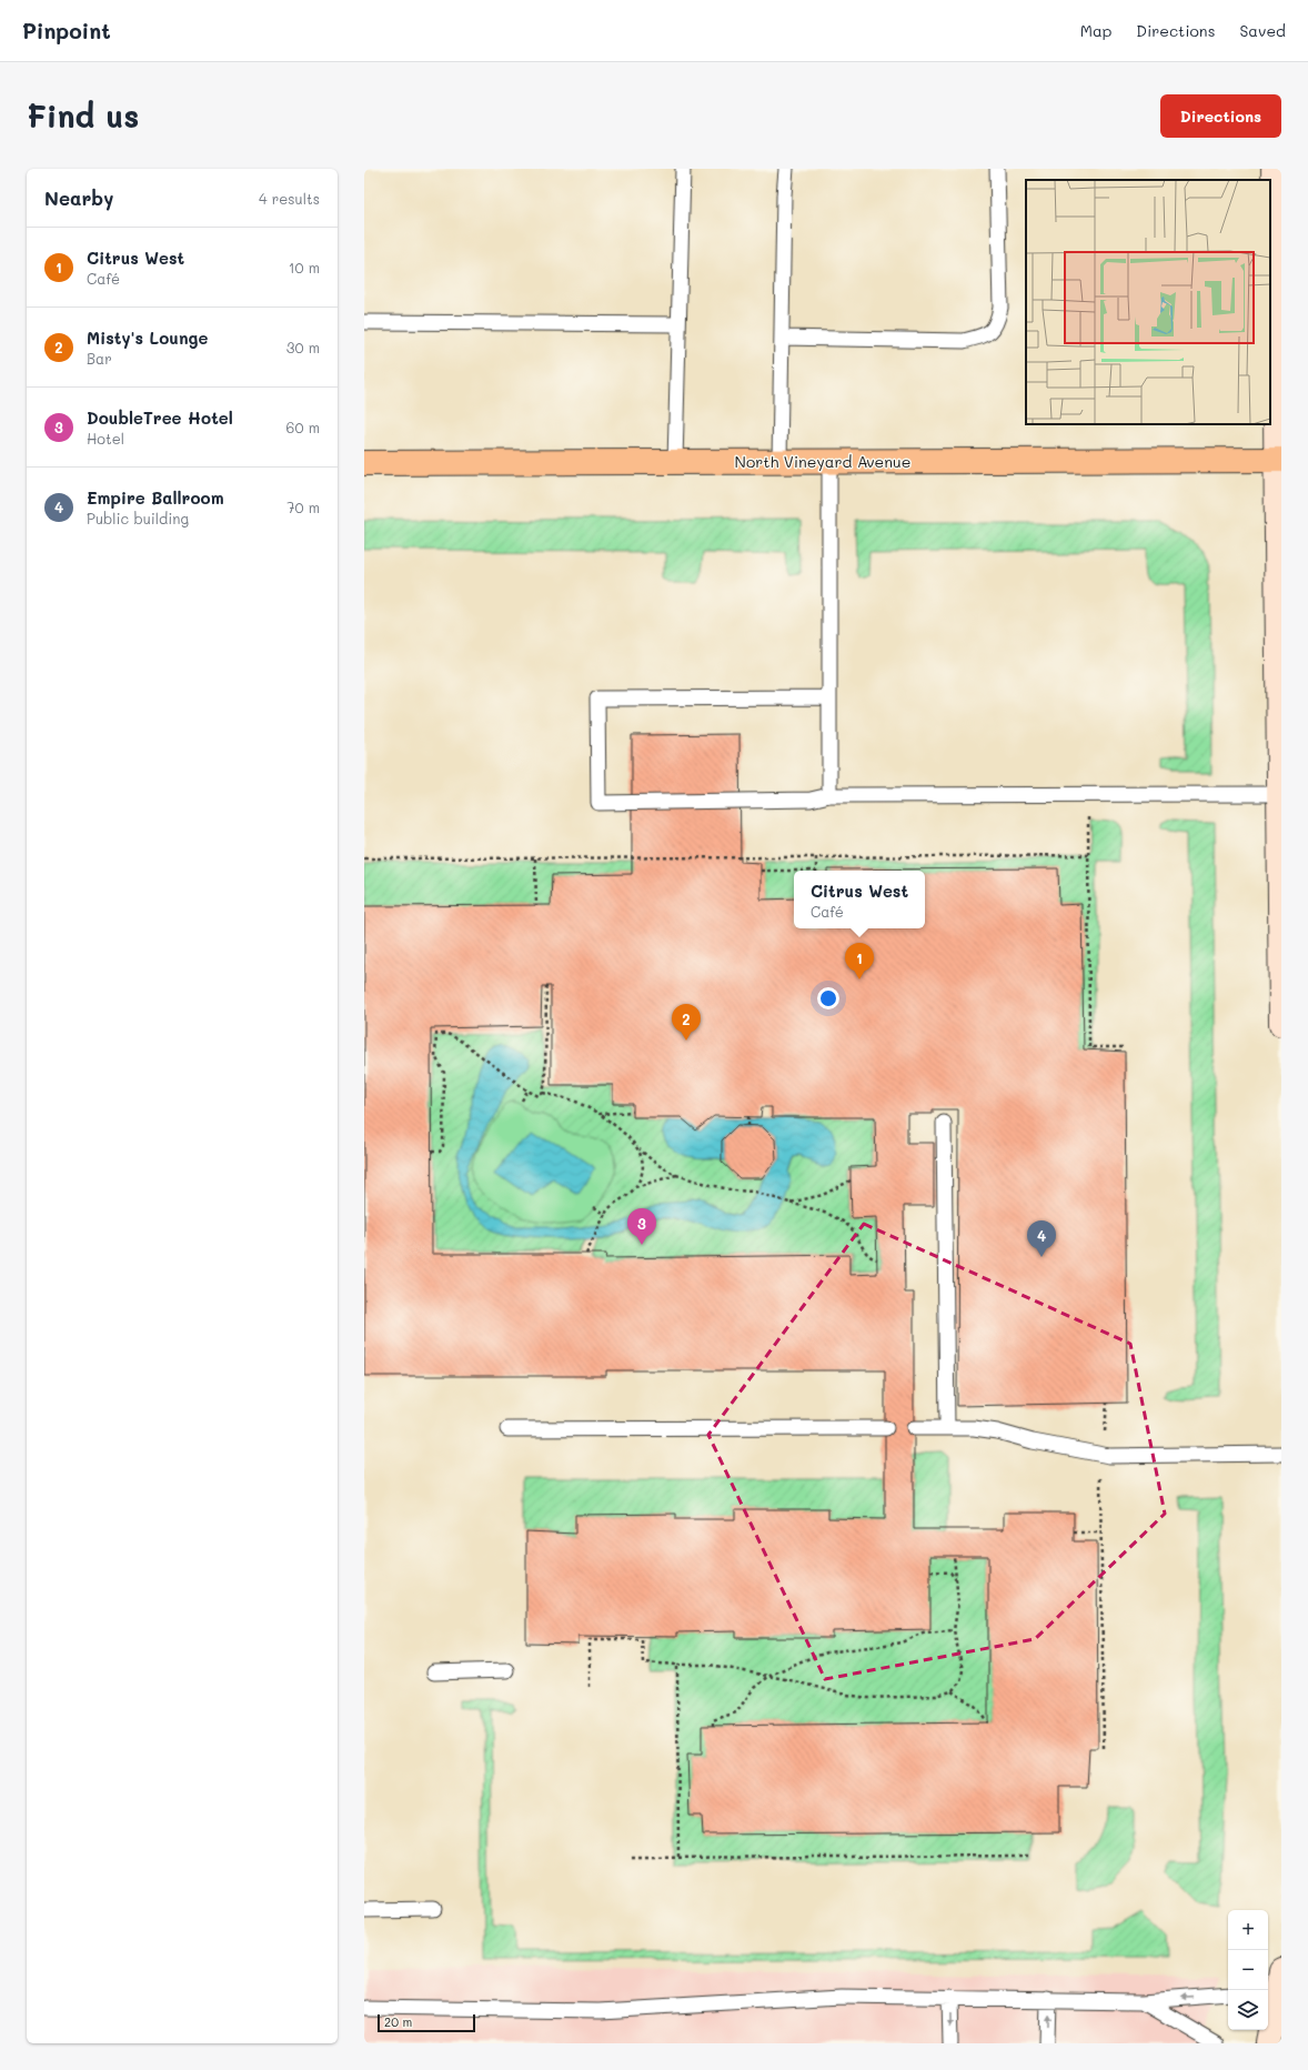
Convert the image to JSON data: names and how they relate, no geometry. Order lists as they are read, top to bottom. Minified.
{"streets":{"main road":["North Vineyard Avenue"]},"scale_bar":"20 m","page":{"header":"Pinpoint","nav":["Map","Directions","Saved"],"buttons":"Directions","title":"Find us","heading":["Nearby","4 results"],"list":[{"mark":"1","name":"Citrus West","note":"Café","value":"10 m"},{"mark":"2","name":"Misty's Lounge","note":"Bar","value":"30 m"},{"mark":"3","name":"DoubleTree Hotel","note":"Hotel","value":"60 m"},{"mark":"4","name":"Empire Ballroom","note":"Public building","value":"70 m"}],"popup":["Citrus West","Café"],"pins":["1","2","3","4"],"map_buttons":["+","−"],"scale":"20 m"}}
